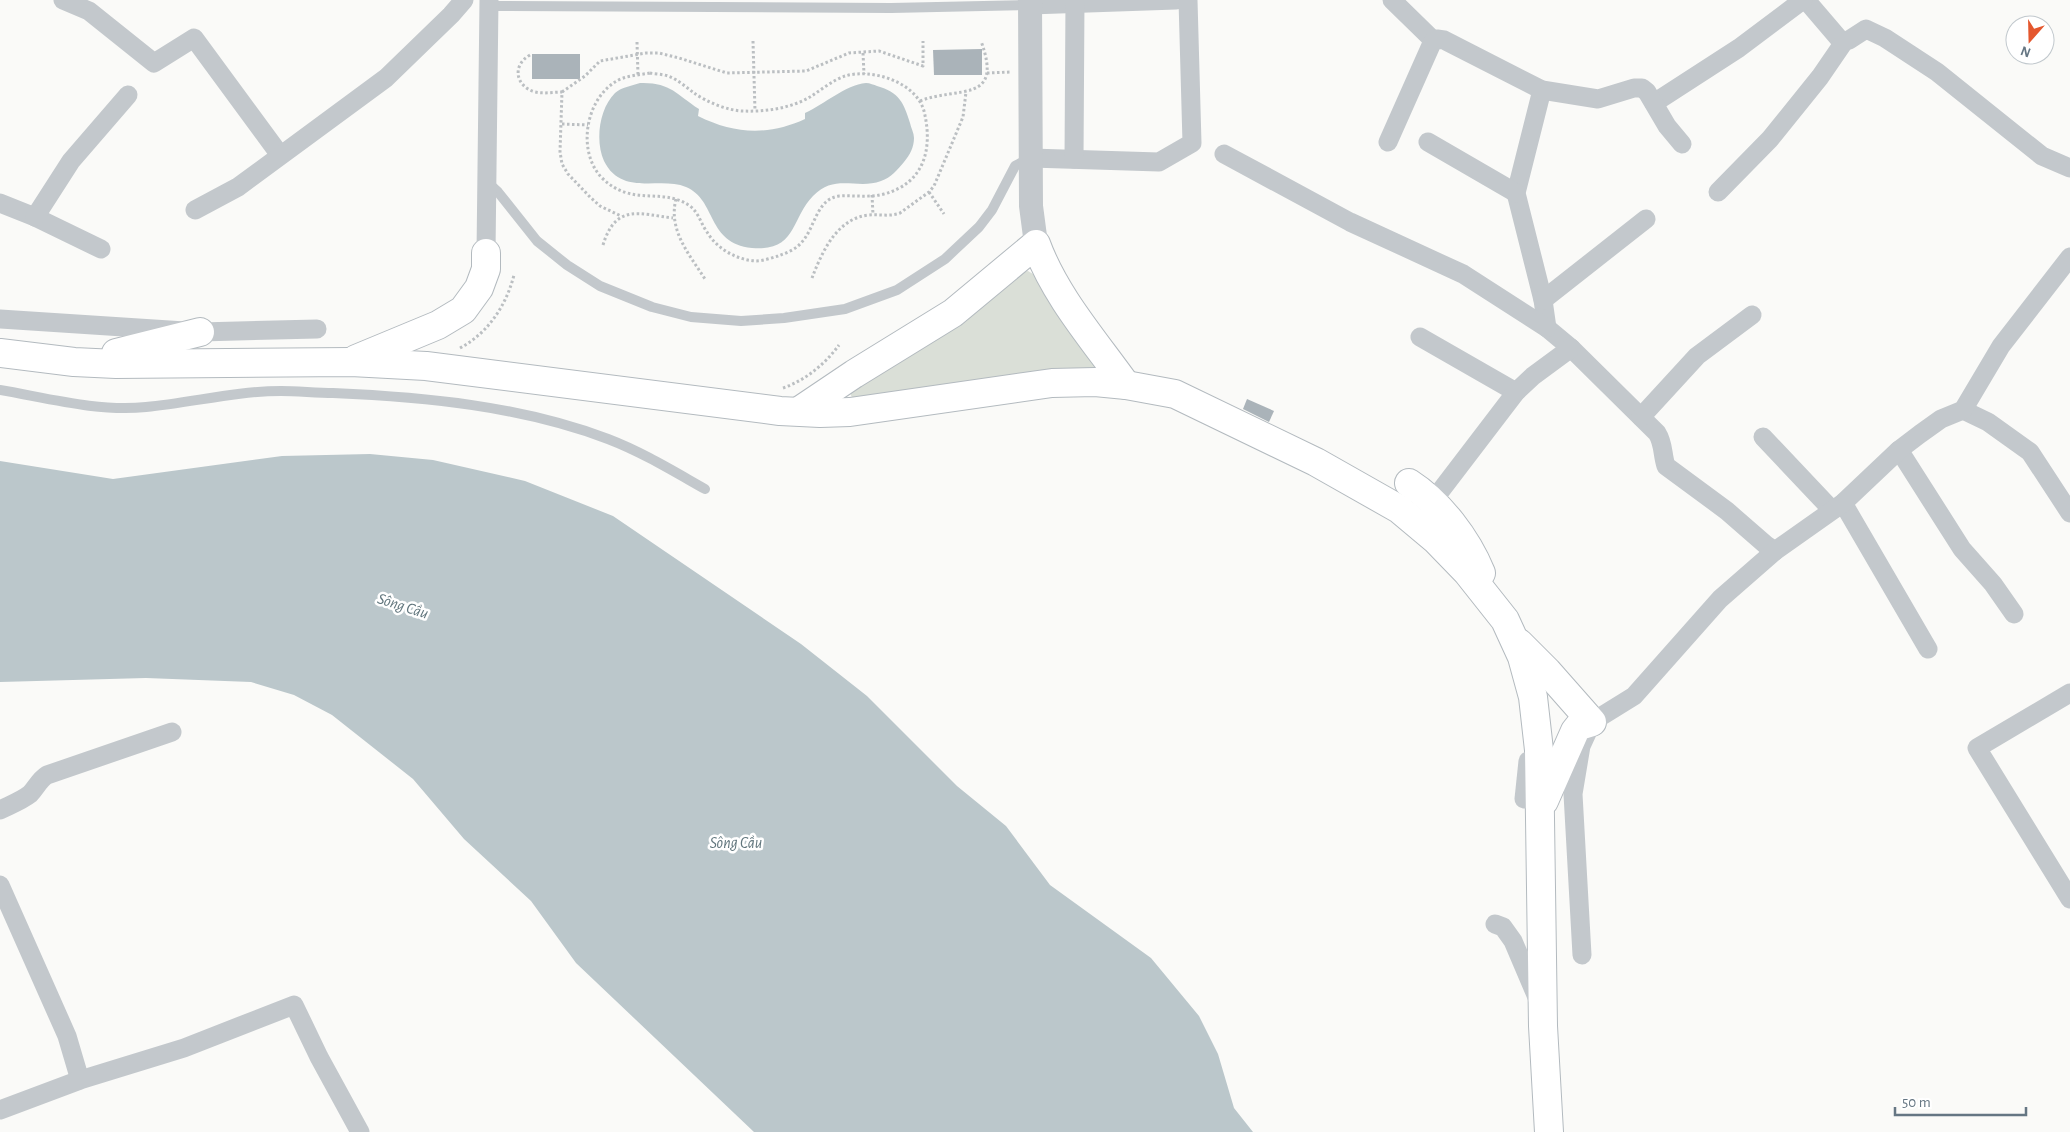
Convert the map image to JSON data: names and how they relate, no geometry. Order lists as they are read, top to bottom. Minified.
{"water":["Sông Cầu"],"scale_bar":"50 m","north":"bottom"}
